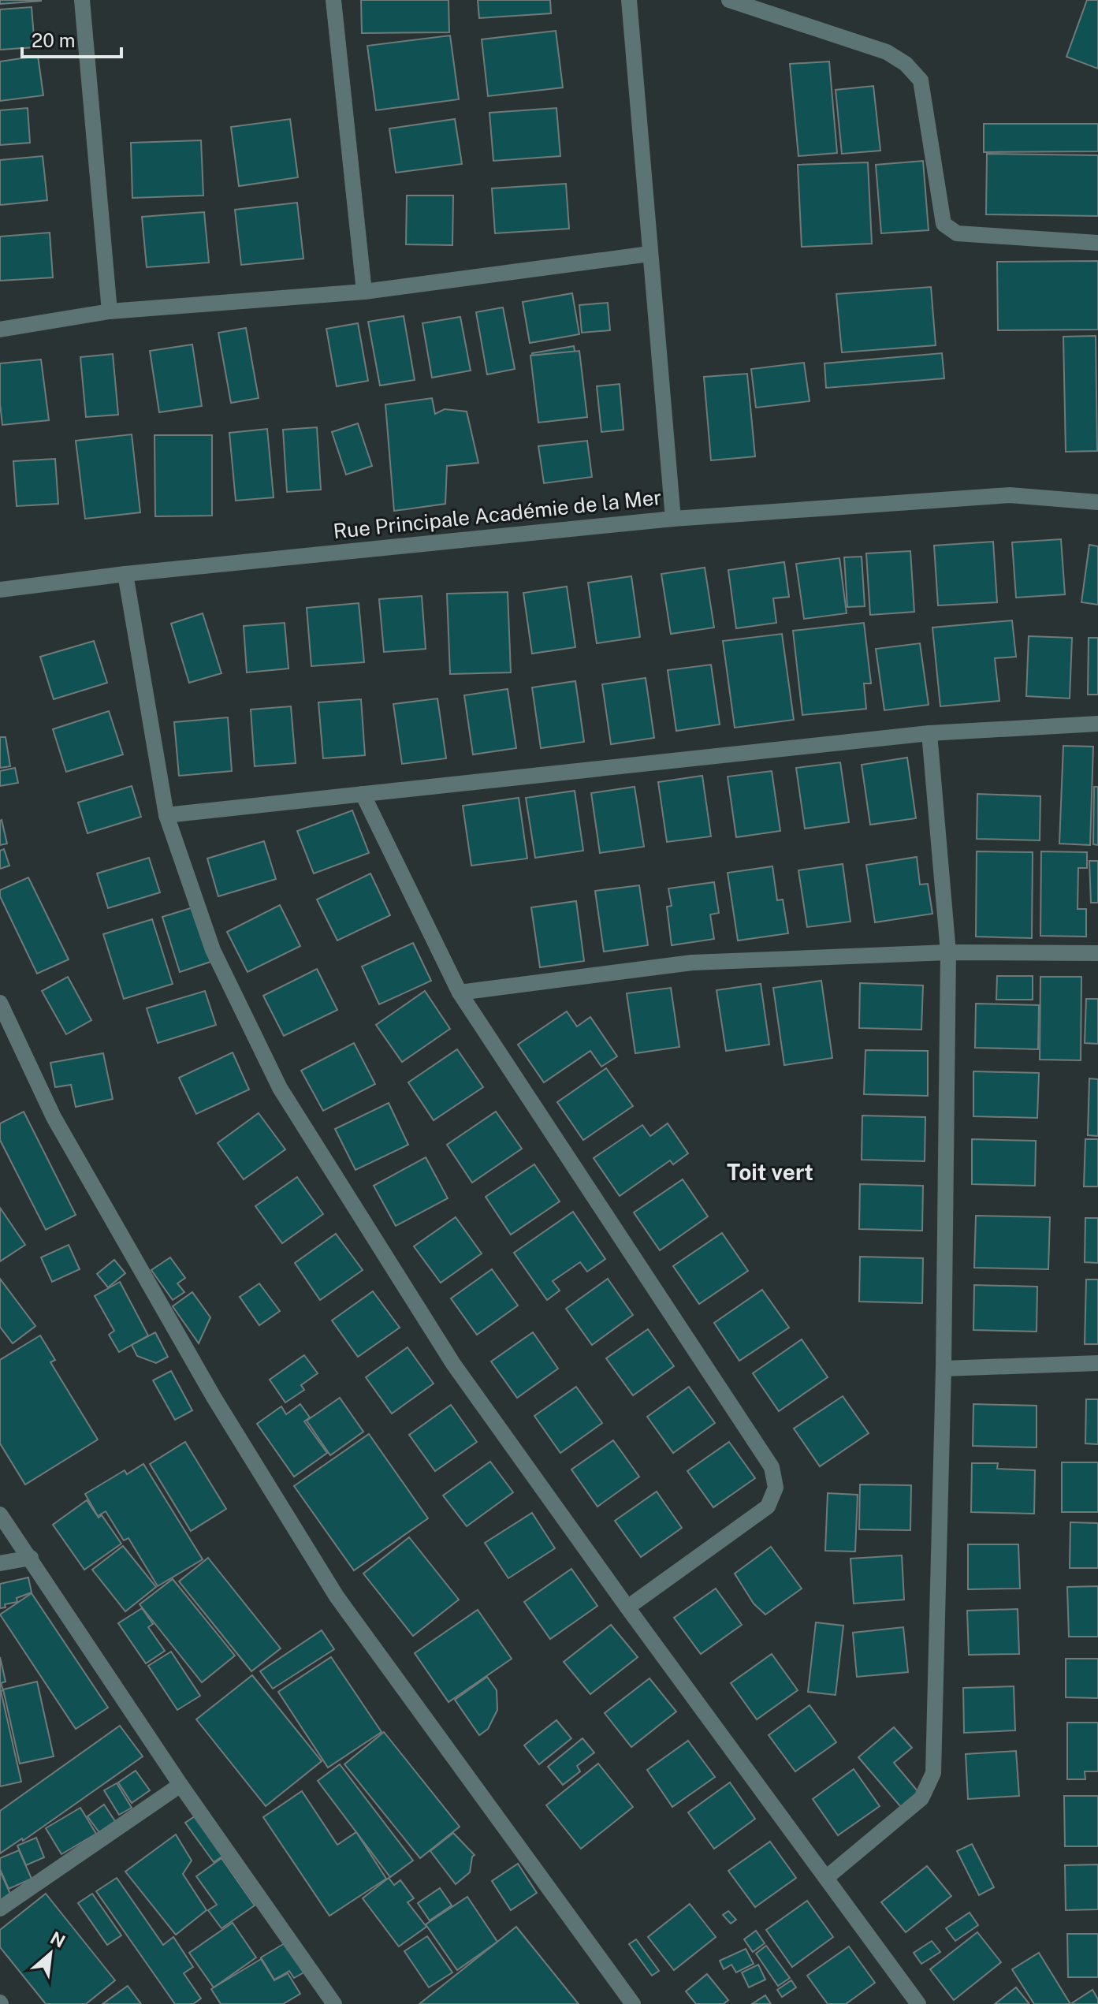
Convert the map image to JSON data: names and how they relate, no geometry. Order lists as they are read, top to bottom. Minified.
{"streets":{"street":["Rue Principale Académie de la Mer"]},"districts":["Toit vert"],"scale_bar":"20 m","north":"top right"}
